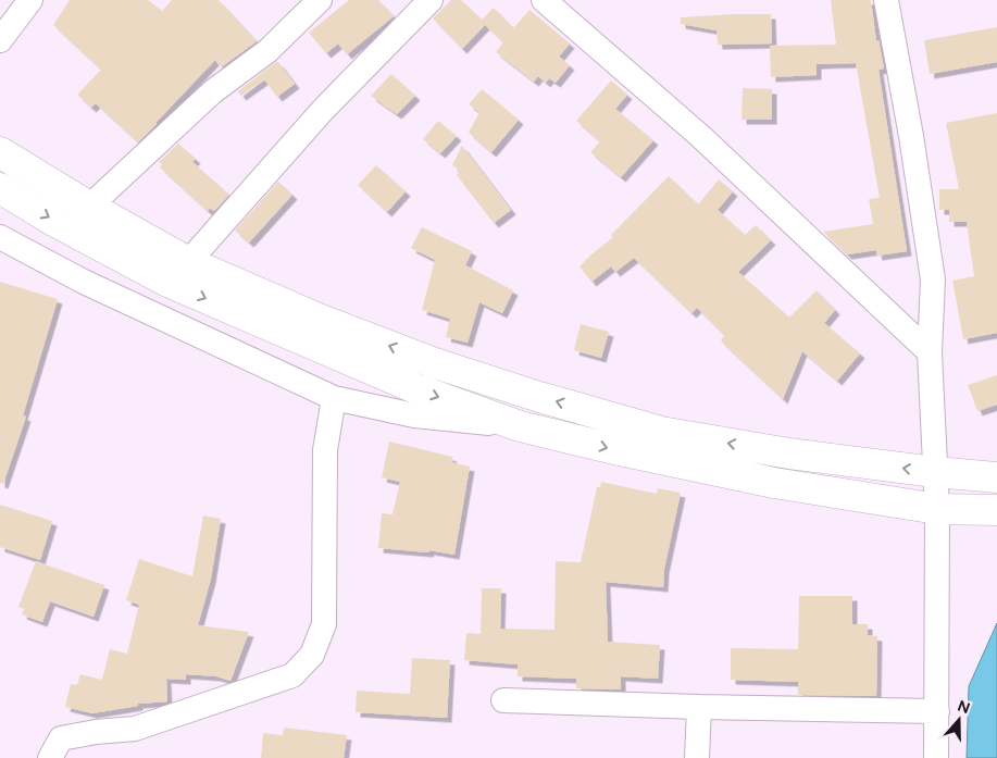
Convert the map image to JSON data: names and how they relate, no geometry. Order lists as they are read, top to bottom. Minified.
{"north":"top"}
